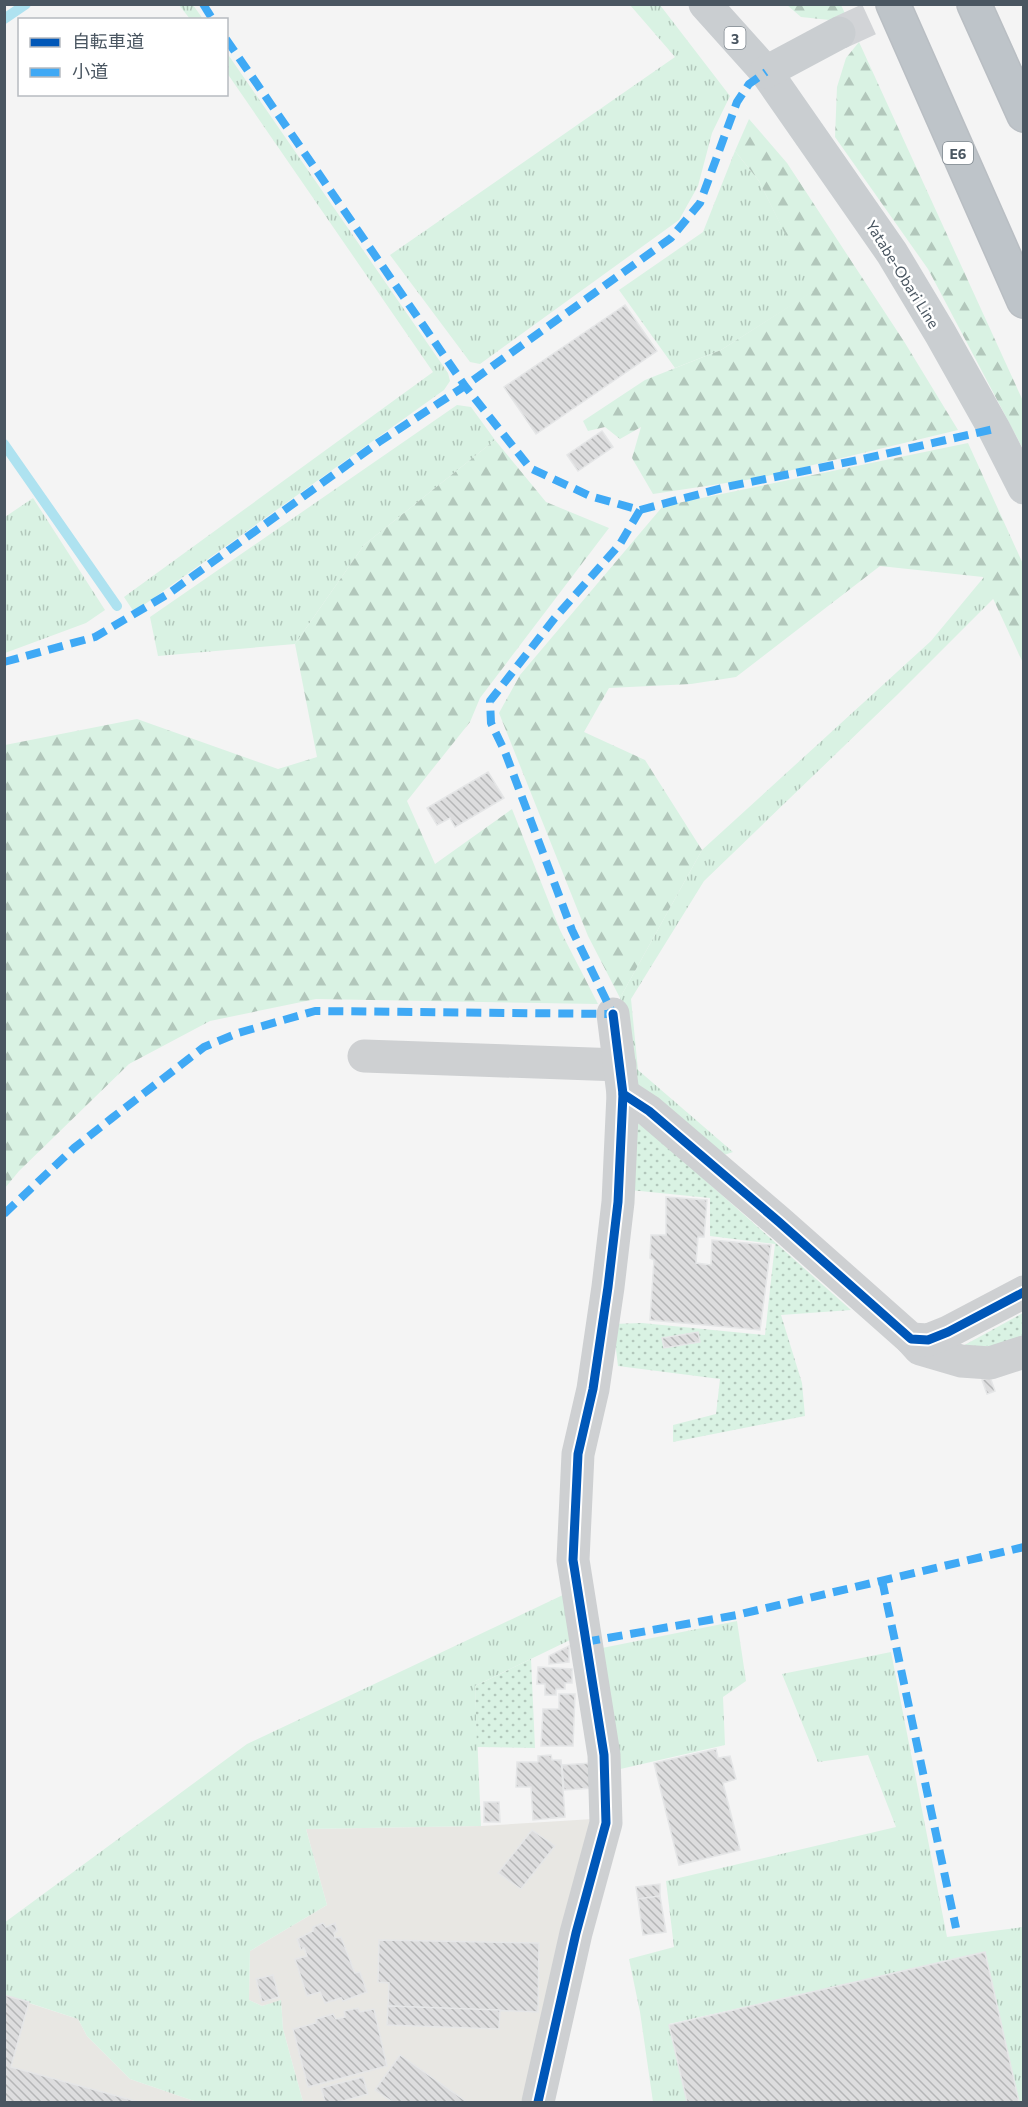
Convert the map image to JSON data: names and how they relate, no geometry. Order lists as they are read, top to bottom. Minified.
{"streets":{"highway":["E6"],"main road":["3","Yatabe-Obari Line"]},"crossings":[["3","Yatabe-Obari Line"]],"legend":["自転車道","小道"]}
